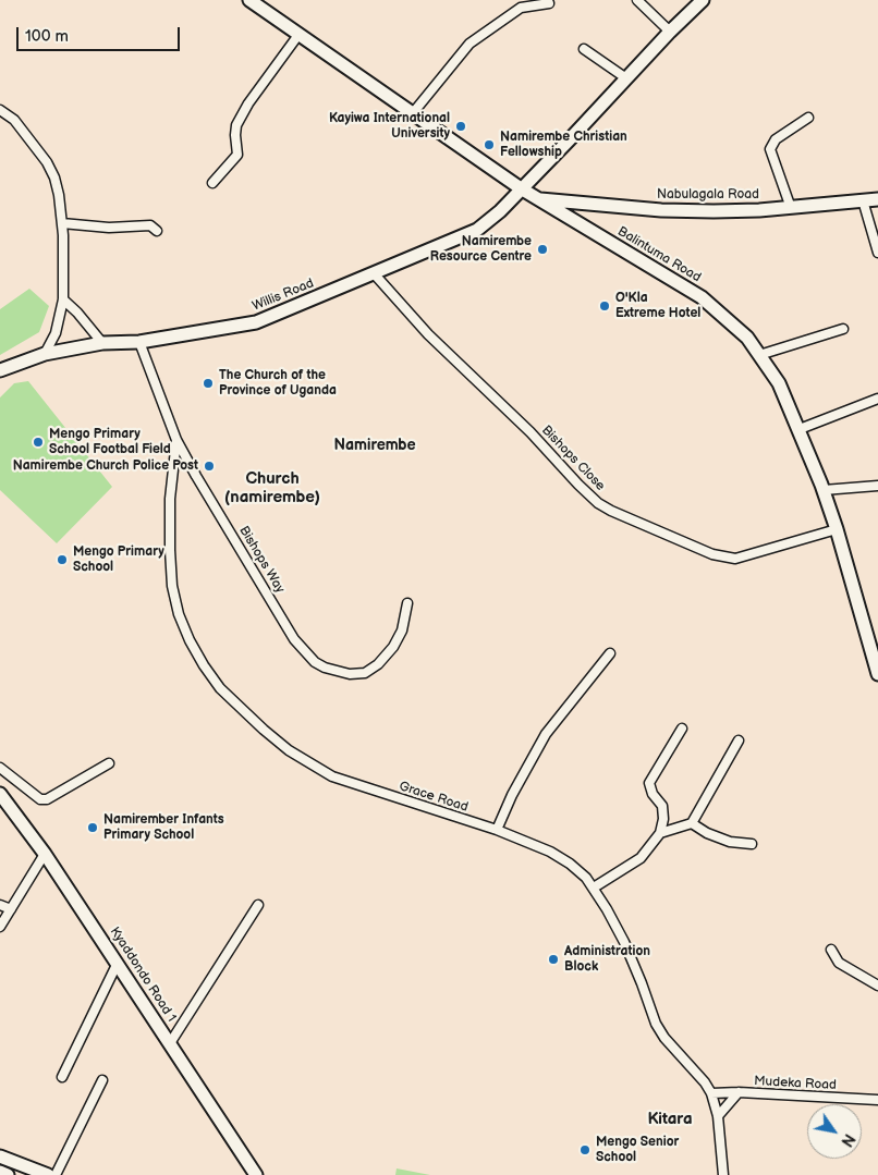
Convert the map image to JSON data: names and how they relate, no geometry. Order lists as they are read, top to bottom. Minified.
{"streets":{"street":["Nabulagala Road","Balintuma Road","Willis Road","Bishops Close","Bishops Way","Grace Road","Kyaddondo Road 1","Mudeka Road"]},"crossings":[["Nabulagala Road","Balintuma Road"],["Balintuma Road","Willis Road"],["Balintuma Road","Bishops Close"],["Willis Road","Bishops Close"],["Willis Road","Bishops Way"],["Bishops Way","Grace Road"],["Grace Road","Mudeka Road"]],"districts":["Namirembe","Church (namirembe)","Kitara"],"places":["Kayiwa International University","Namirembe Christian Fellowship","Namirembe Resource Centre","O'Kla Extreme Hotel","The Church of the Province of Uganda","Mengo Primary School Footbal Field","Namirembe Church Police Post","Mengo Primary School","Namirember Infants Primary School","Administration Block","Mengo Senior School"],"scale_bar":"100 m","north":"bottom right"}
